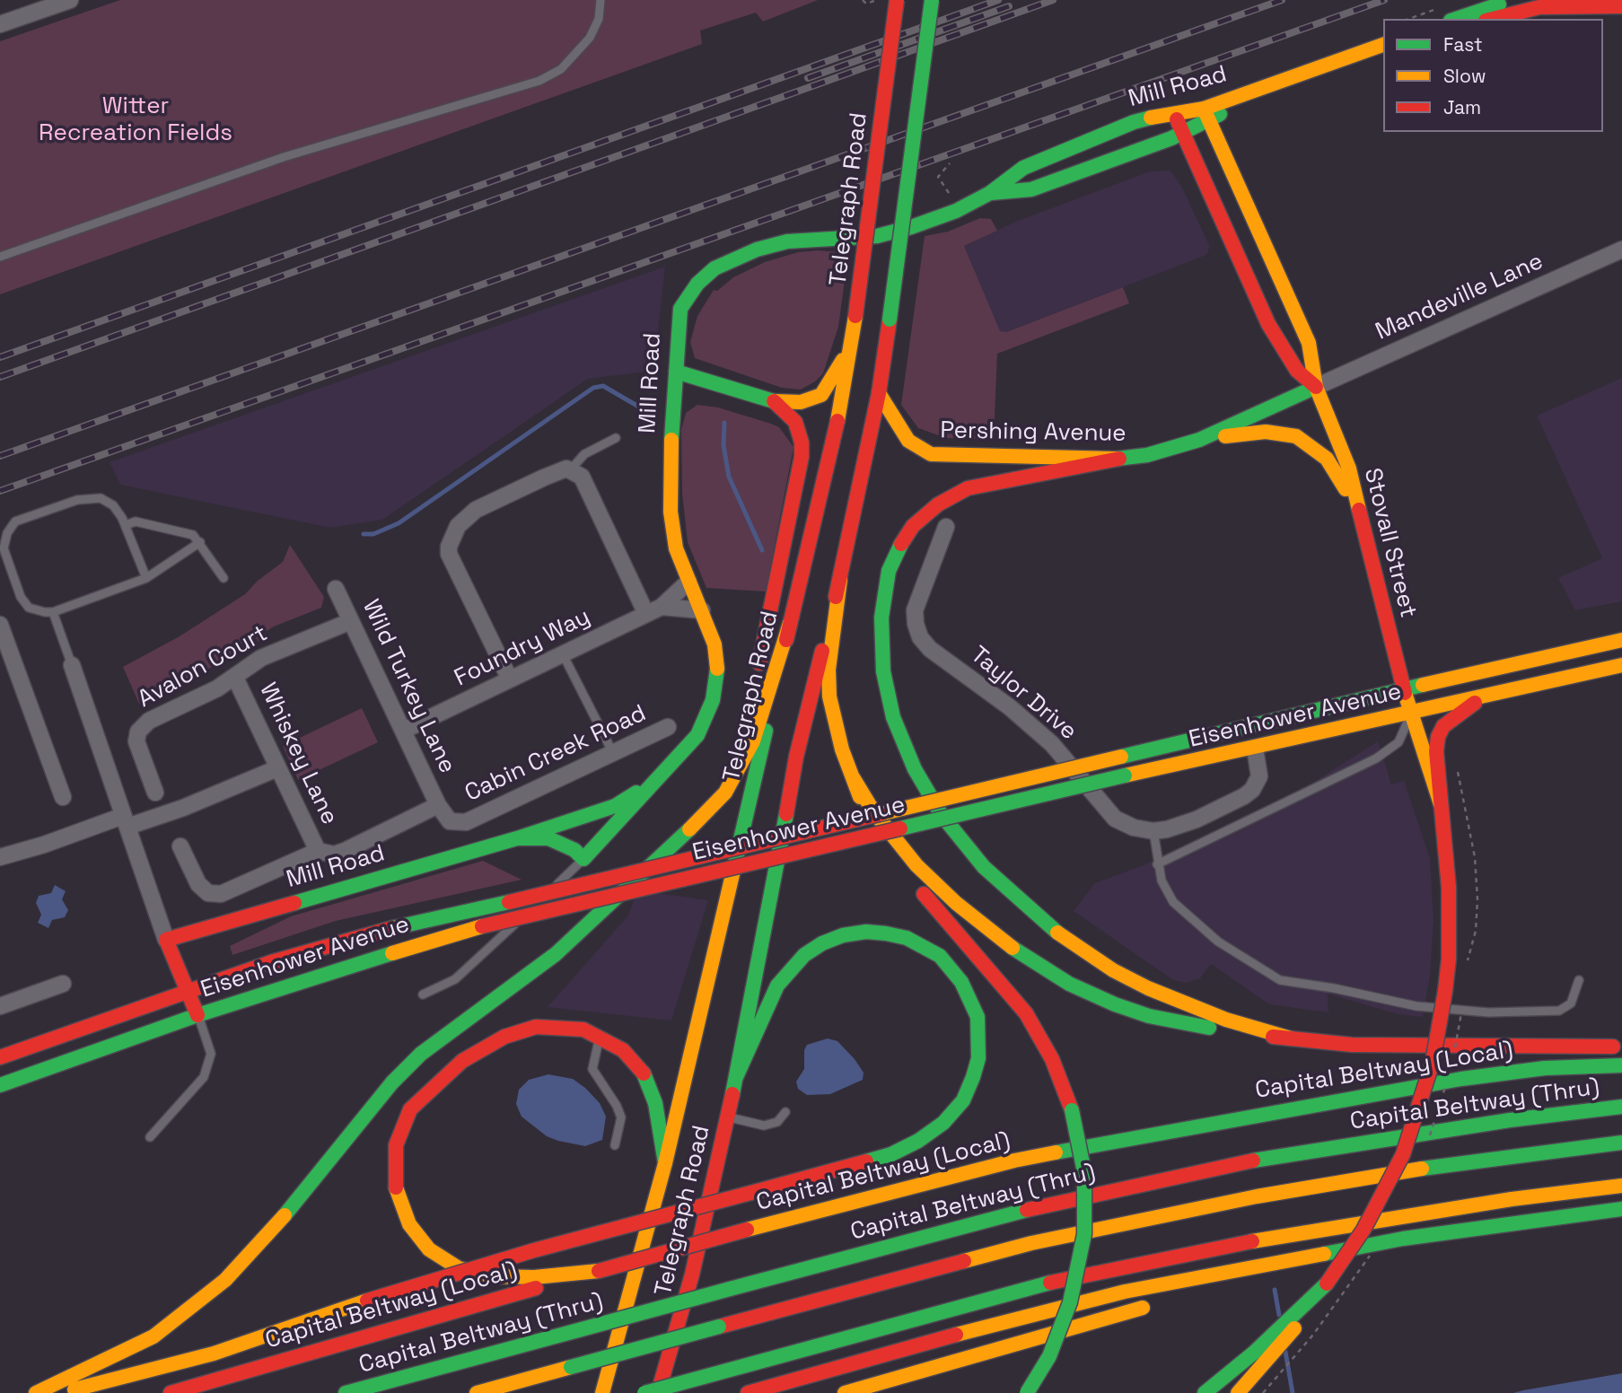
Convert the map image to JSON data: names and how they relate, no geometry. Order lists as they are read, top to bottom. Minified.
{"streets":{"main road":["Mill Road","Telegraph Road","Pershing Avenue","Stovall Street","Eisenhower Avenue","Capital Beltway (Local)","Capital Beltway (Thru)"],"street":["Mandeville Lane","Foundry Way","Avalon Court","Wild Turkey Lane","Taylor Drive","Whiskey Lane","Cabin Creek Road"]},"crossings":[["Mill Road","Stovall Street"],["Mill Road","Foundry Way"],["Telegraph Road","Pershing Avenue"],["Mandeville Lane","Pershing Avenue"],["Mandeville Lane","Stovall Street"],["Pershing Avenue","Stovall Street"],["Stovall Street","Eisenhower Avenue"],["Foundry Way","Wild Turkey Lane"],["Avalon Court","Wild Turkey Lane"],["Avalon Court","Whiskey Lane"],["Wild Turkey Lane","Cabin Creek Road"],["Taylor Drive","Eisenhower Avenue"],["Whiskey Lane","Cabin Creek Road"]],"parks":["Witter Recreation Fields"],"legend":["Fast","Slow","Jam"]}
